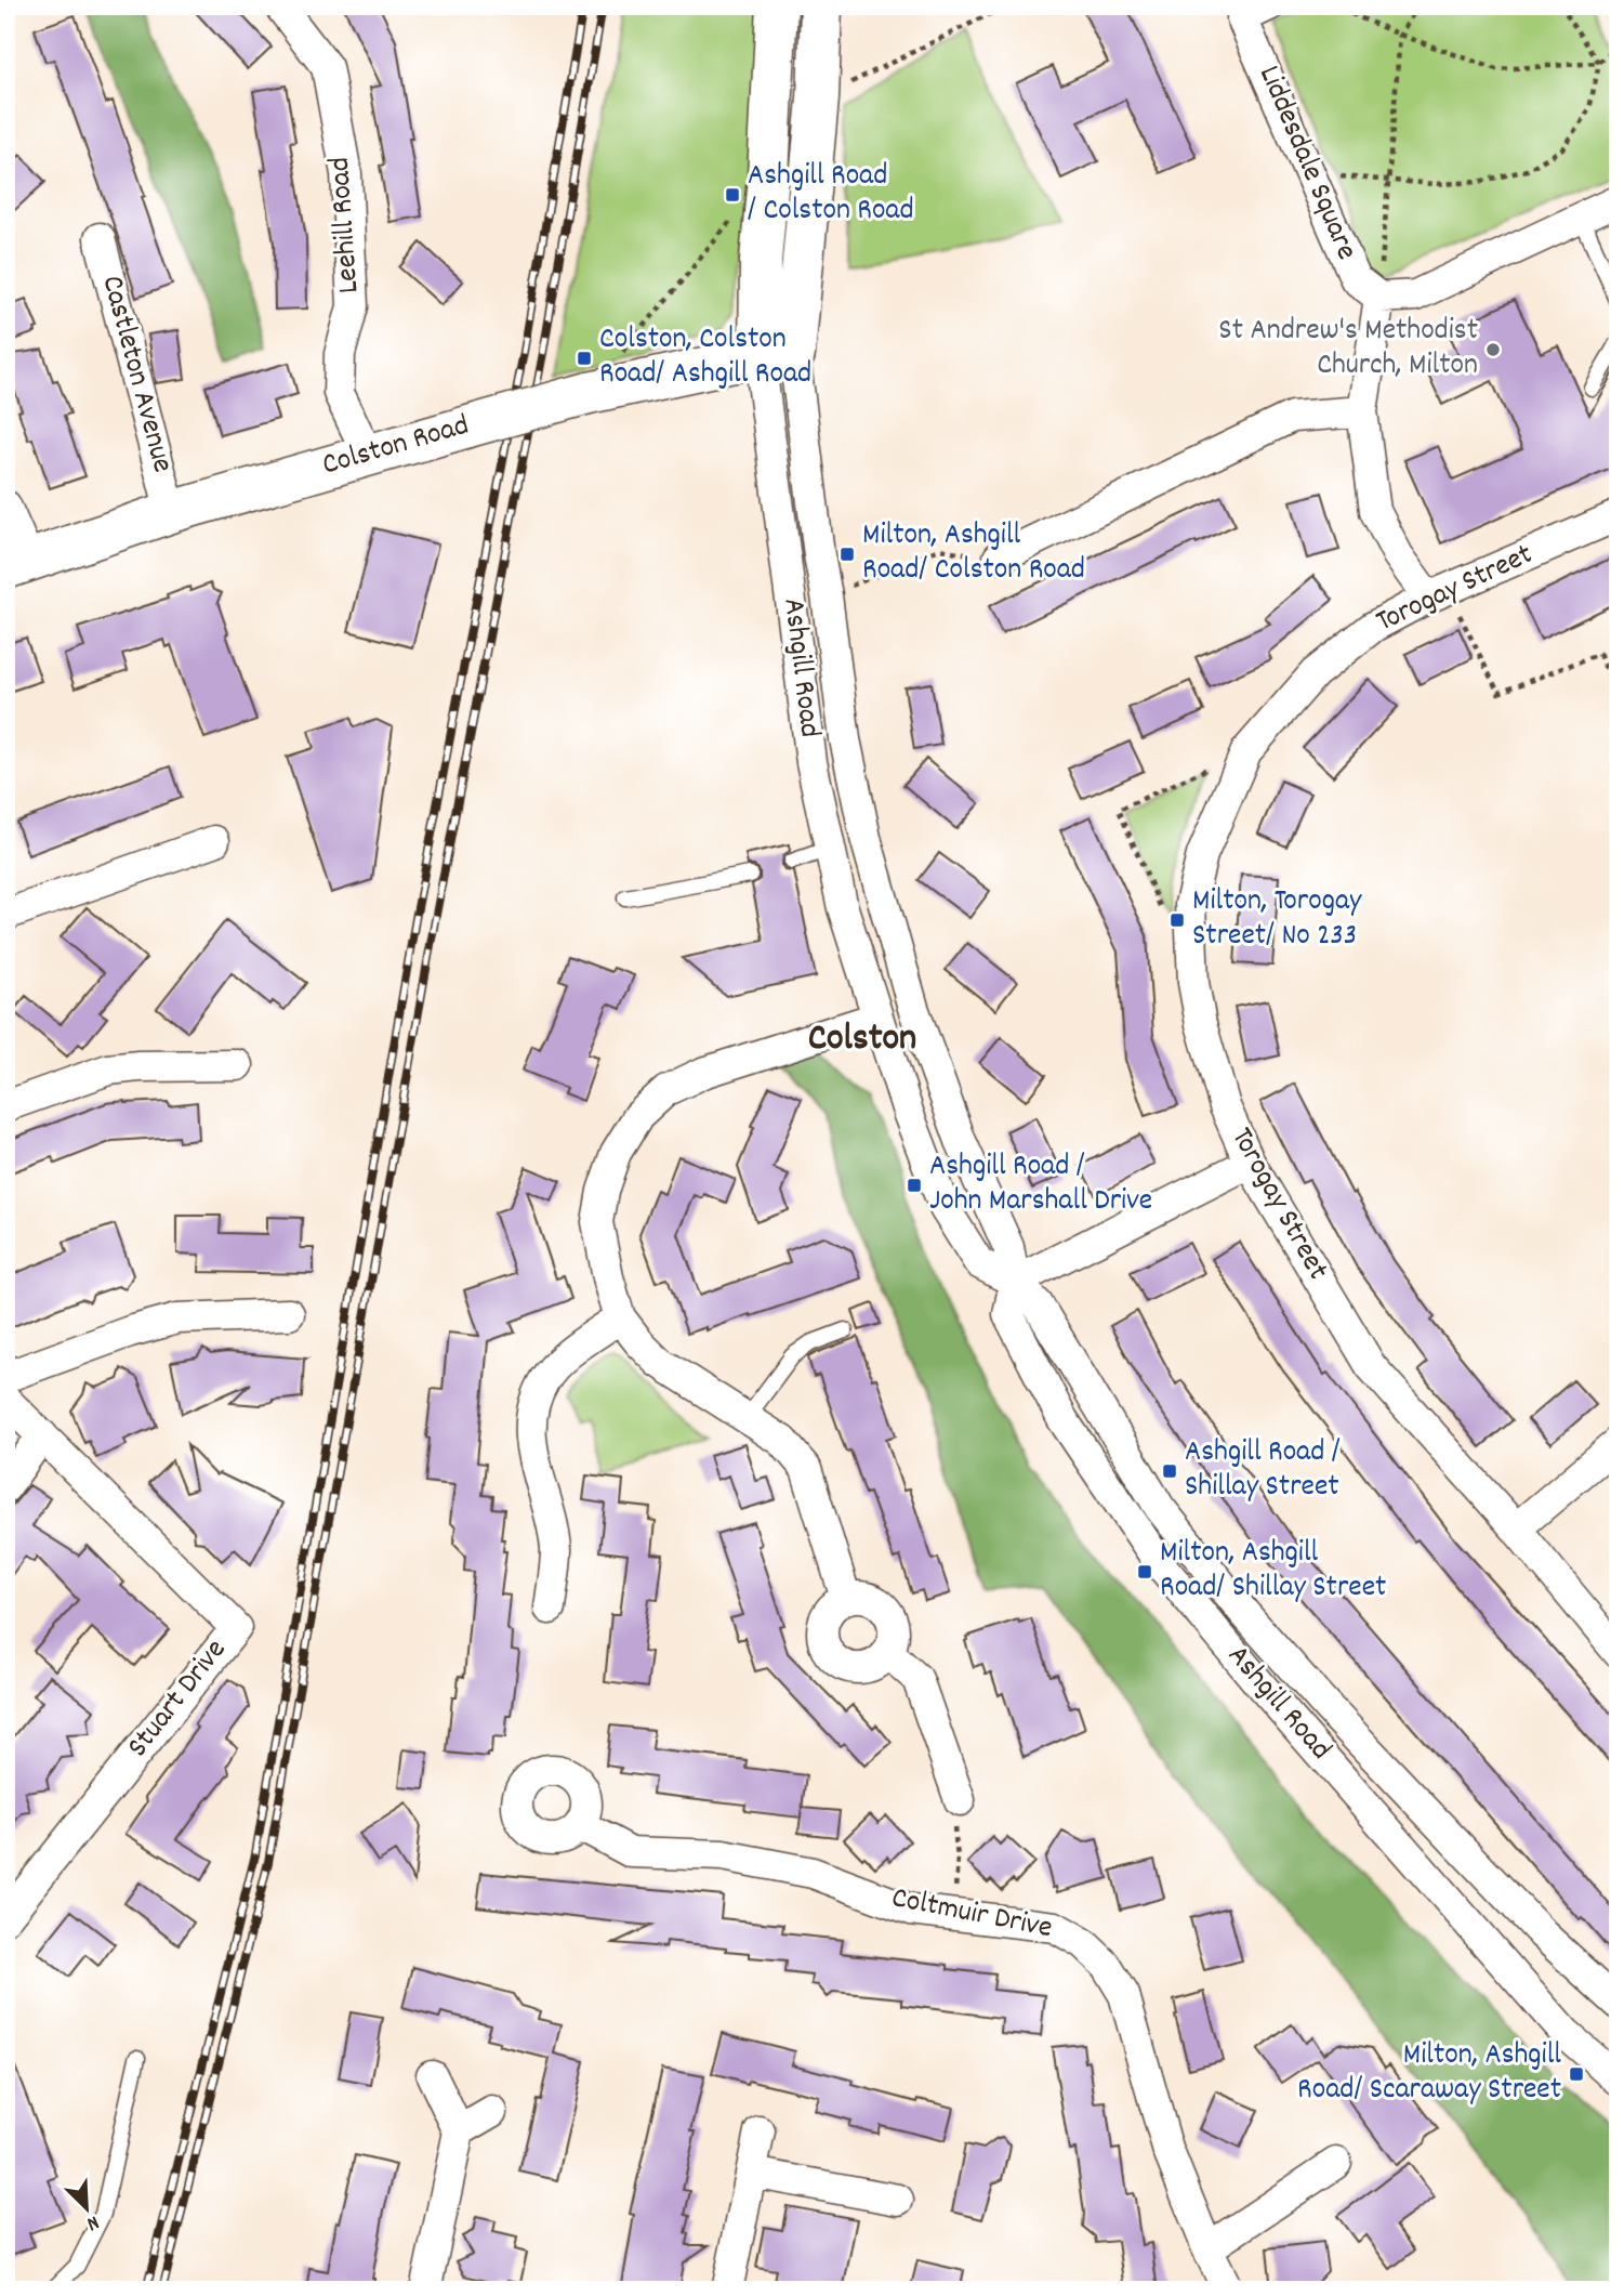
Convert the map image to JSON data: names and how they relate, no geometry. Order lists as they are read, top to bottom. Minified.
{"streets":{"street":["Liddesdale Square","Leehill Road","Castleton Avenue","Colston Road","Torogay Street","Ashgill Road","Stuart Drive","Coltmuir Drive"]},"crossings":[["Leehill Road","Colston Road"],["Castleton Avenue","Colston Road"],["Colston Road","Ashgill Road"]],"districts":["Colston"],"places":{"transit":["Ashgill Road / Colston Road","Colston, Colston Road/ Ashgill Road","Milton, Ashgill Road/ Colston Road","Milton, Torogay Street/ No 233","Ashgill Road / John Marshall Drive","Ashgill Road / Shillay Street","Milton, Ashgill Road/ Shillay Street","Milton, Ashgill Road/ Scaraway Street"],"other":["St Andrew's Methodist Church, Milton"]},"north":"bottom right"}
